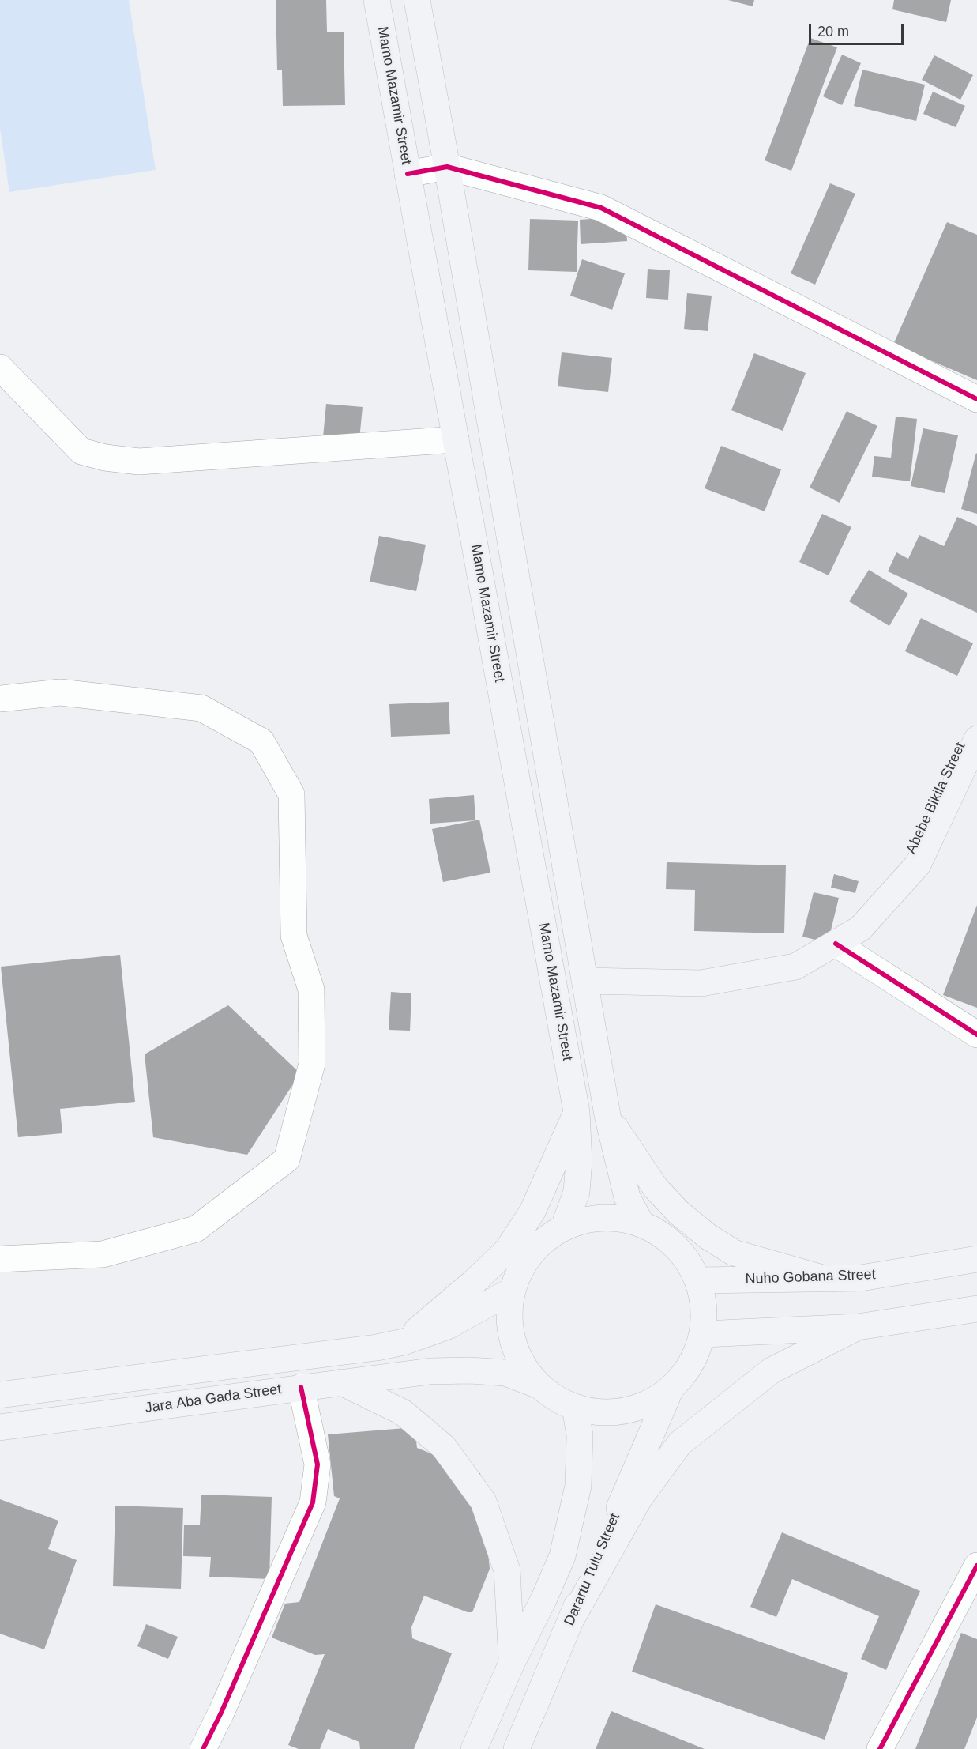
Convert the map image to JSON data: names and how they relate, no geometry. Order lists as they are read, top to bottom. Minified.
{"streets":{"main road":["Mamo Mazamir Street","Abebe Bikila Street","Nuho Gobana Street","Jara Aba Gada Street","Darartu Tulu Street"]},"scale_bar":"20 m"}
